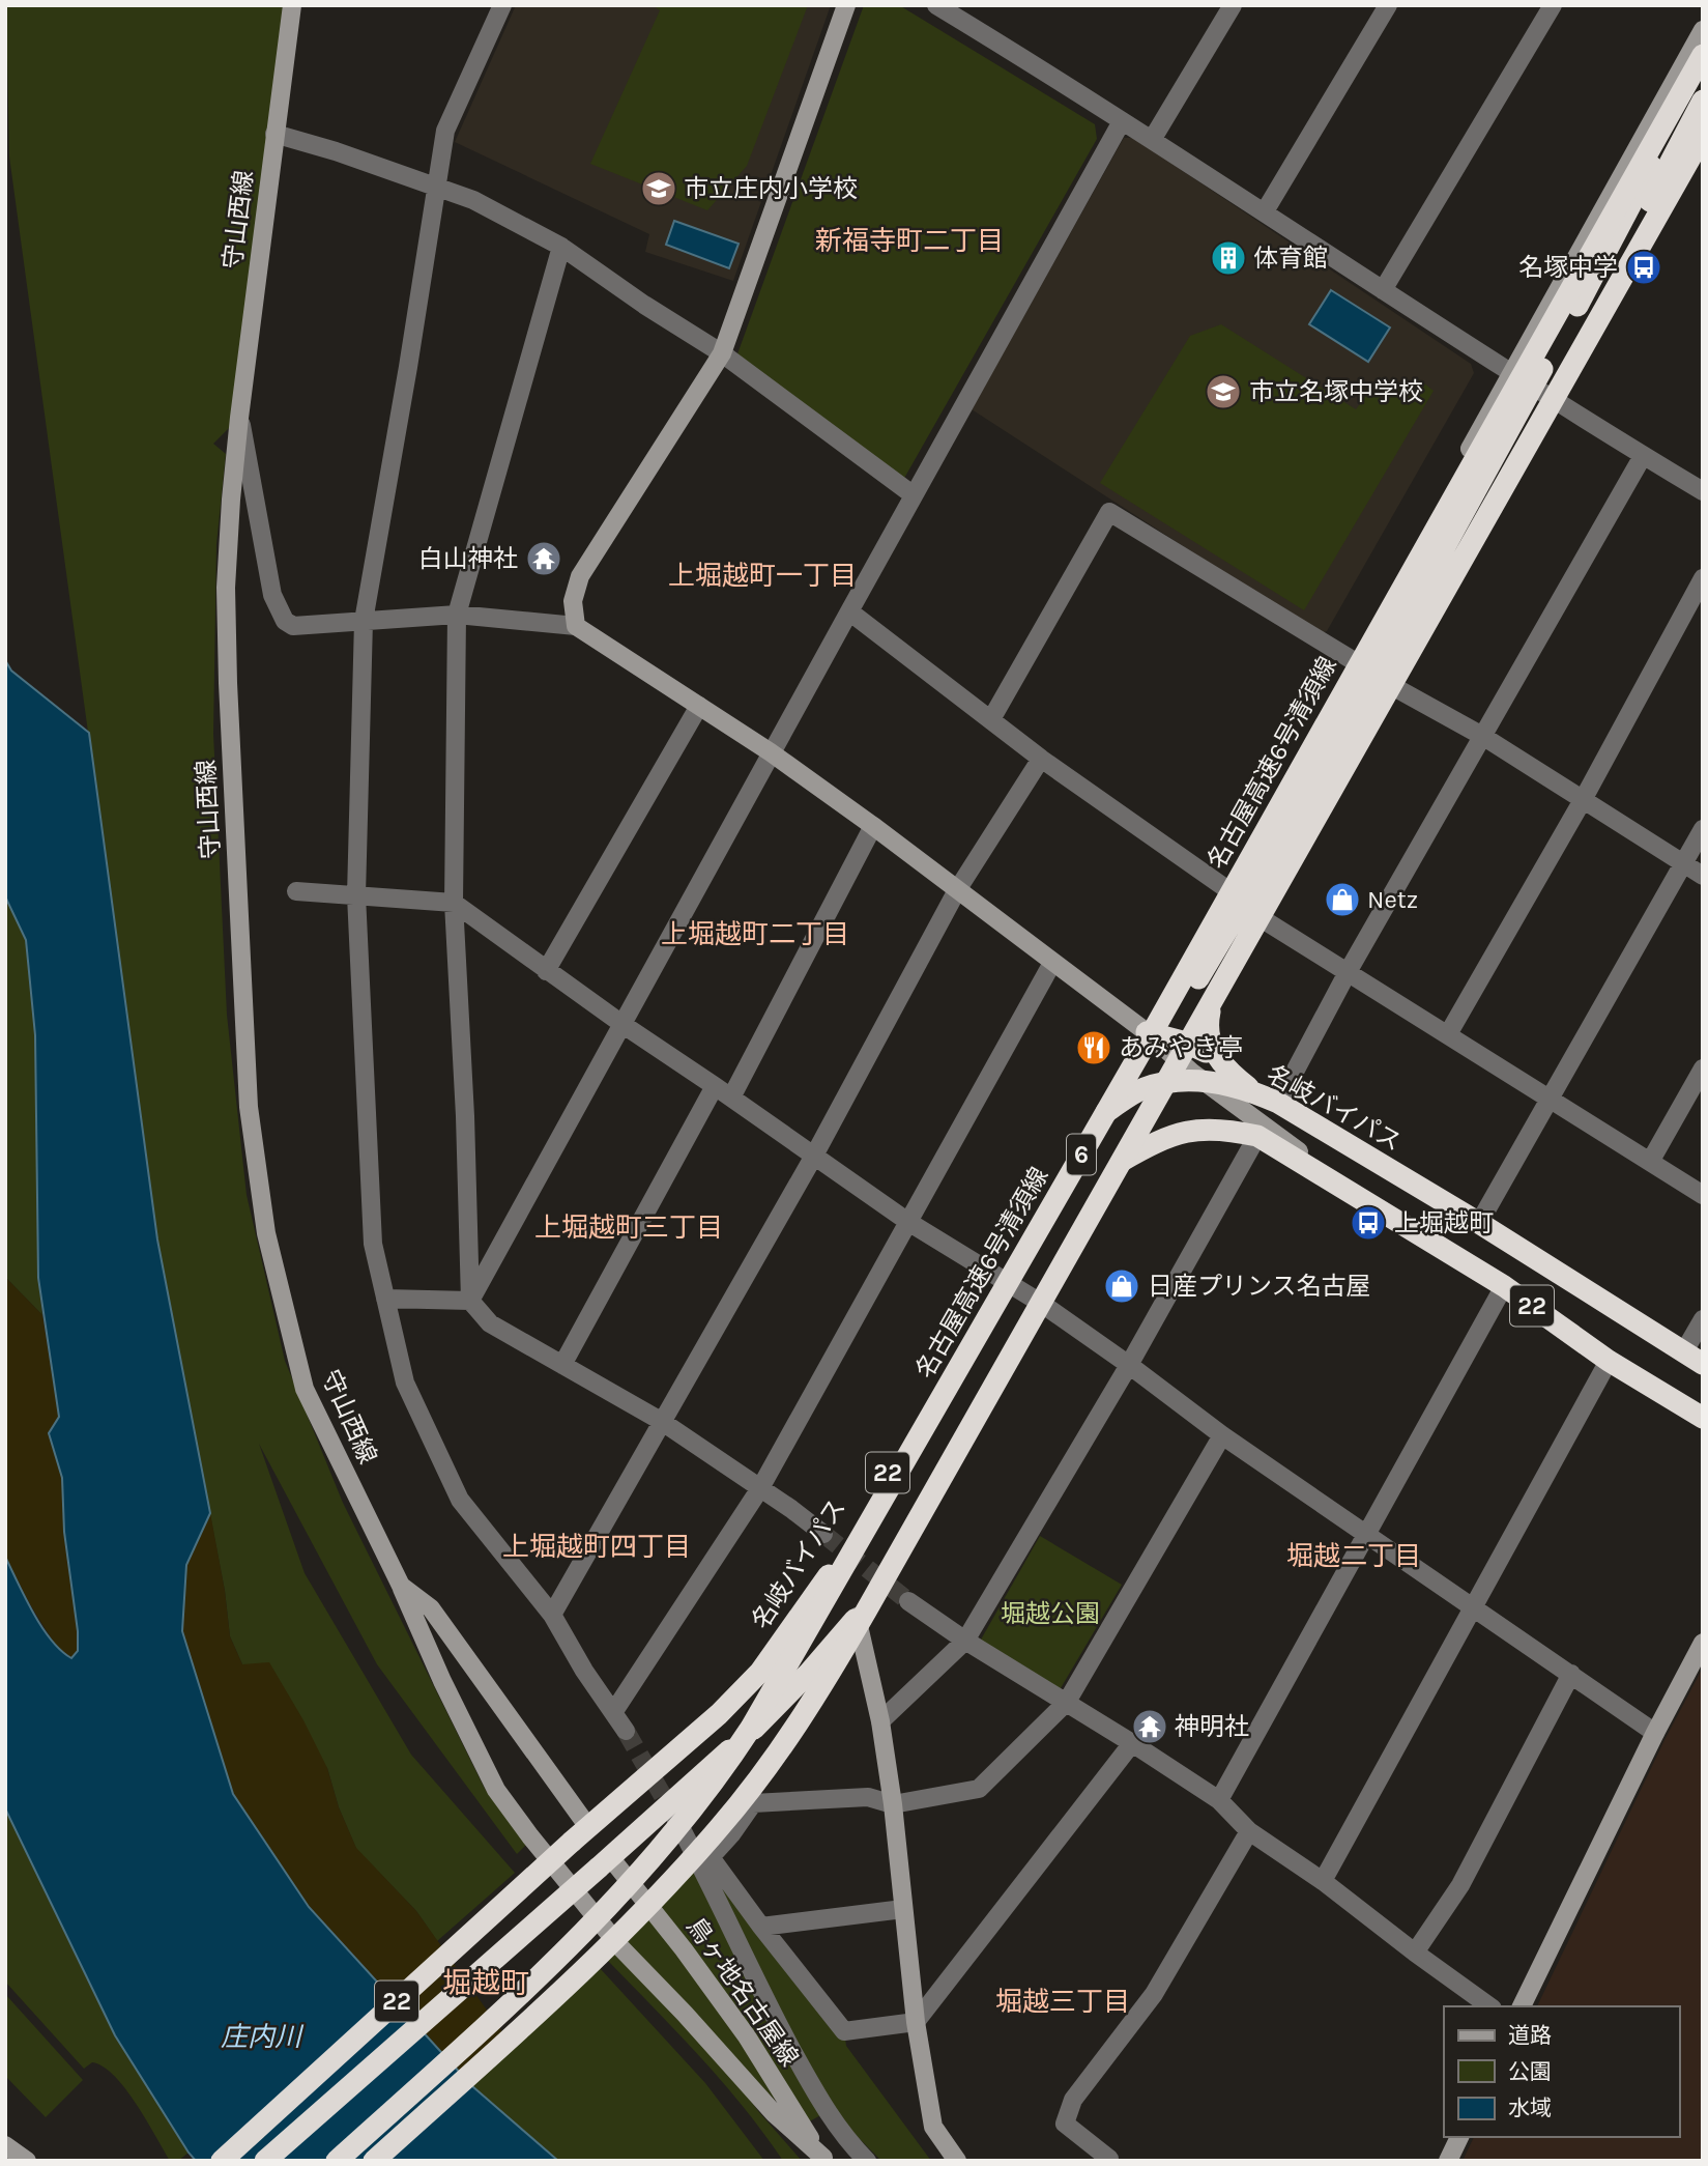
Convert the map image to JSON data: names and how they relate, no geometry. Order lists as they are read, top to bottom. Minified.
{"streets":{"highway":["名古屋高速6号清須線","名岐バイパス","6","22"],"street":["守山西線","鳥ヶ地名古屋線"]},"crossings":[["守山西線","名岐バイパス"],["守山西線","鳥ヶ地名古屋線"],["名古屋高速6号清須線","名岐バイパス"],["22","鳥ヶ地名古屋線"]],"districts":["新福寺町二丁目","上堀越町一丁目","上堀越町二丁目","上堀越町三丁目","上堀越町四丁目","堀越二丁目","堀越町","堀越三丁目"],"water":["庄内川"],"parks":["堀越公園"],"places":{"school or university":["市立庄内小学校","市立名塚中学校"],"building":["体育館"],"bus stop":["名塚中学","上堀越町"],"temple":["白山神社","神明社"],"shop":["Netz","日産プリンス名古屋"],"restaurant":["あみやき亭"]},"legend":["道路","公園","水域"]}
